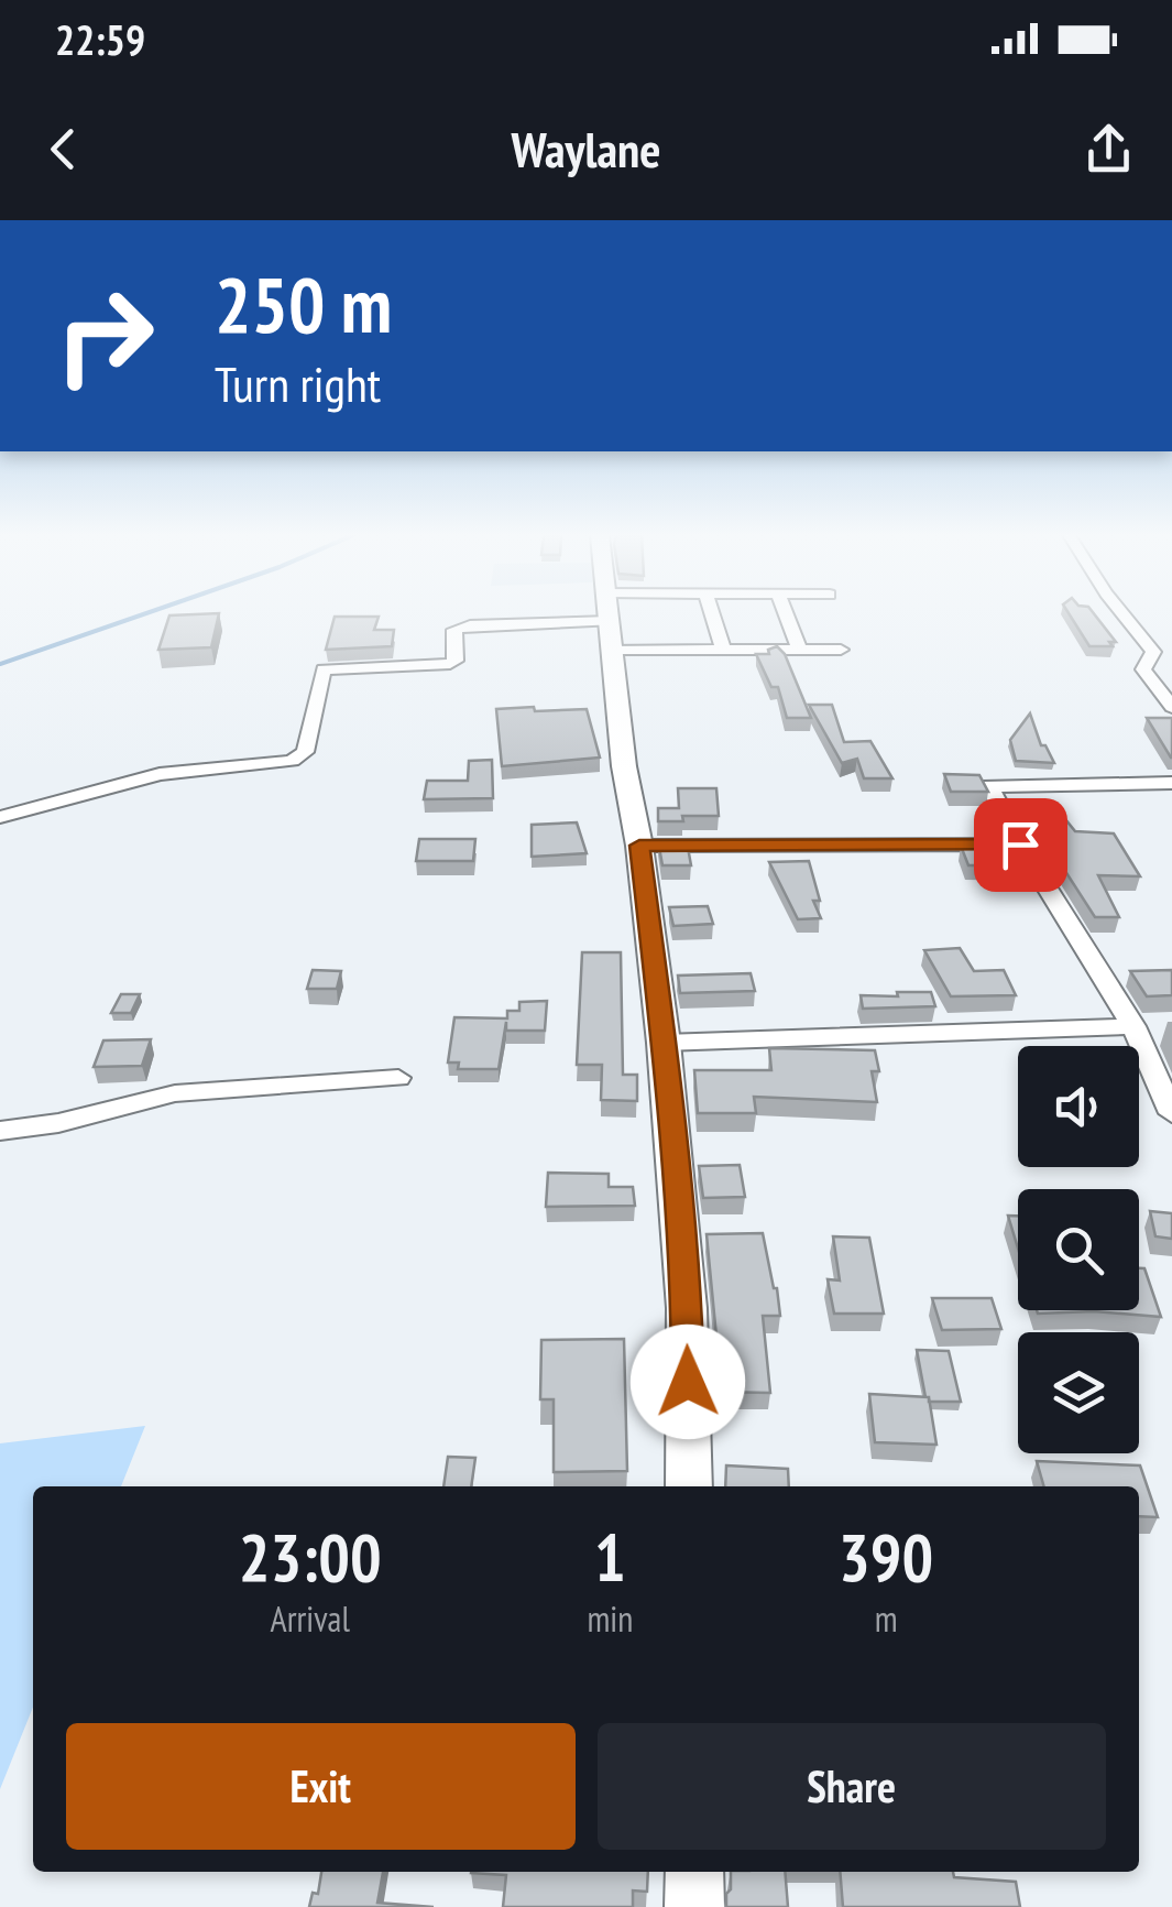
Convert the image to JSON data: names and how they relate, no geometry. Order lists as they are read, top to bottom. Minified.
{"page":{"status":"22:59","header":"Waylane","turn":["250 m","Turn right"],"eta":["23:00","Arrival","1","min","390","m"],"buttons":["Exit","Share"]}}
